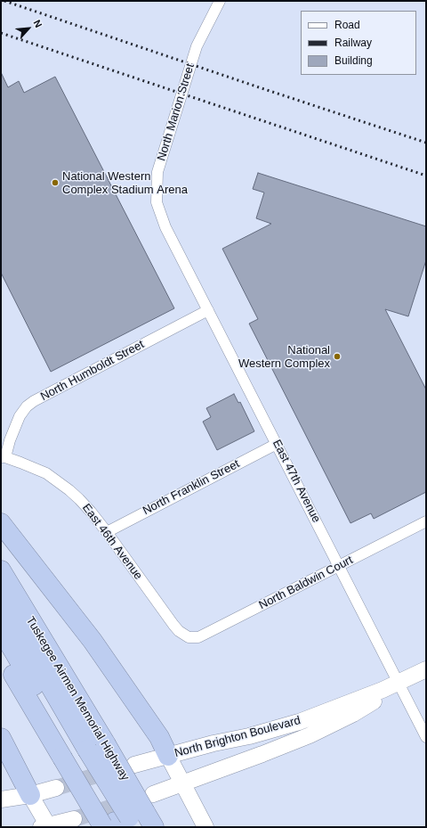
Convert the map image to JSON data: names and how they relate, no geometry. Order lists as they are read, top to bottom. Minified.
{"streets":{"highway":["Tuskegee Airmen Memorial Highway"],"main road":["North Brighton Boulevard"],"street":["North Marion Street","North Humboldt Street","East 47th Avenue","North Franklin Street","East 46th Avenue","North Baldwin Court"]},"crossings":[["North Marion Street","East 47th Avenue"],["North Humboldt Street","East 47th Avenue"],["North Humboldt Street","East 46th Avenue"],["East 47th Avenue","North Franklin Street"],["East 47th Avenue","North Baldwin Court"],["East 47th Avenue","North Brighton Boulevard"],["North Franklin Street","East 46th Avenue"],["East 46th Avenue","North Baldwin Court"]],"places":["National Western Complex Stadium Arena","National Western Complex"],"legend":["Road","Railway","Building"],"north":"top right"}
